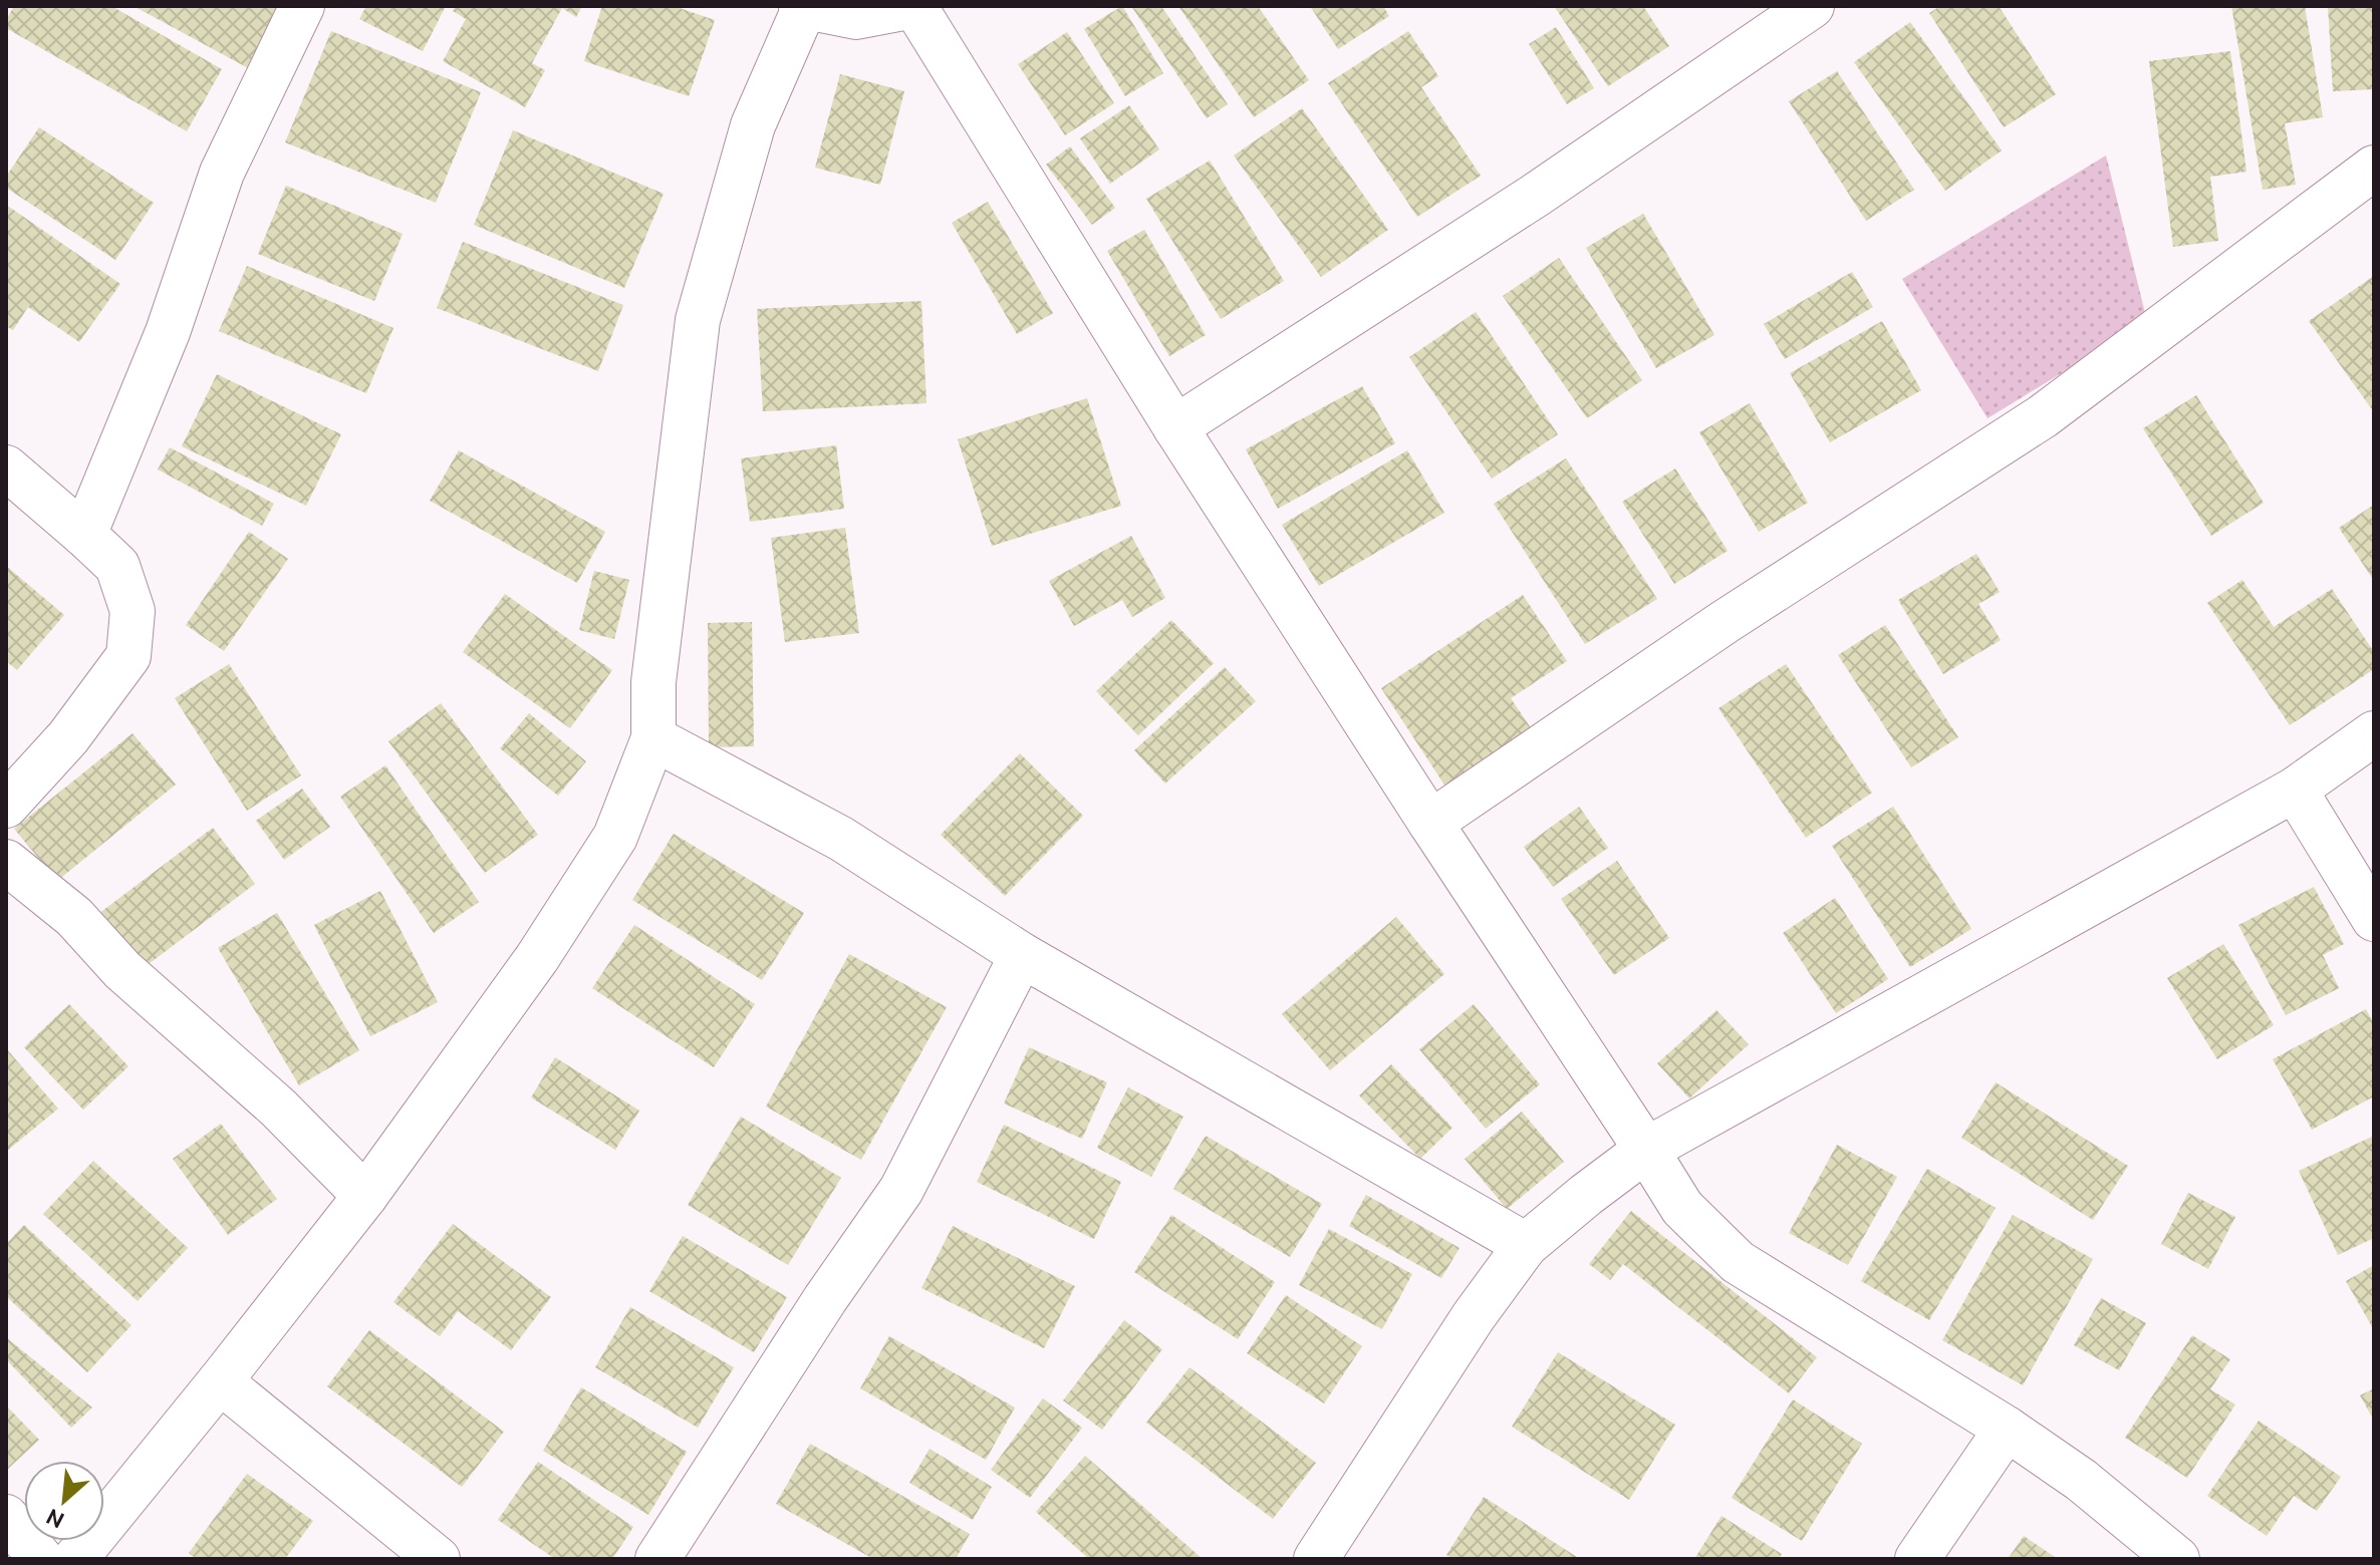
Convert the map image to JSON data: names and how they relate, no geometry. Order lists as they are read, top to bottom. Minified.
{"north":"bottom left"}
